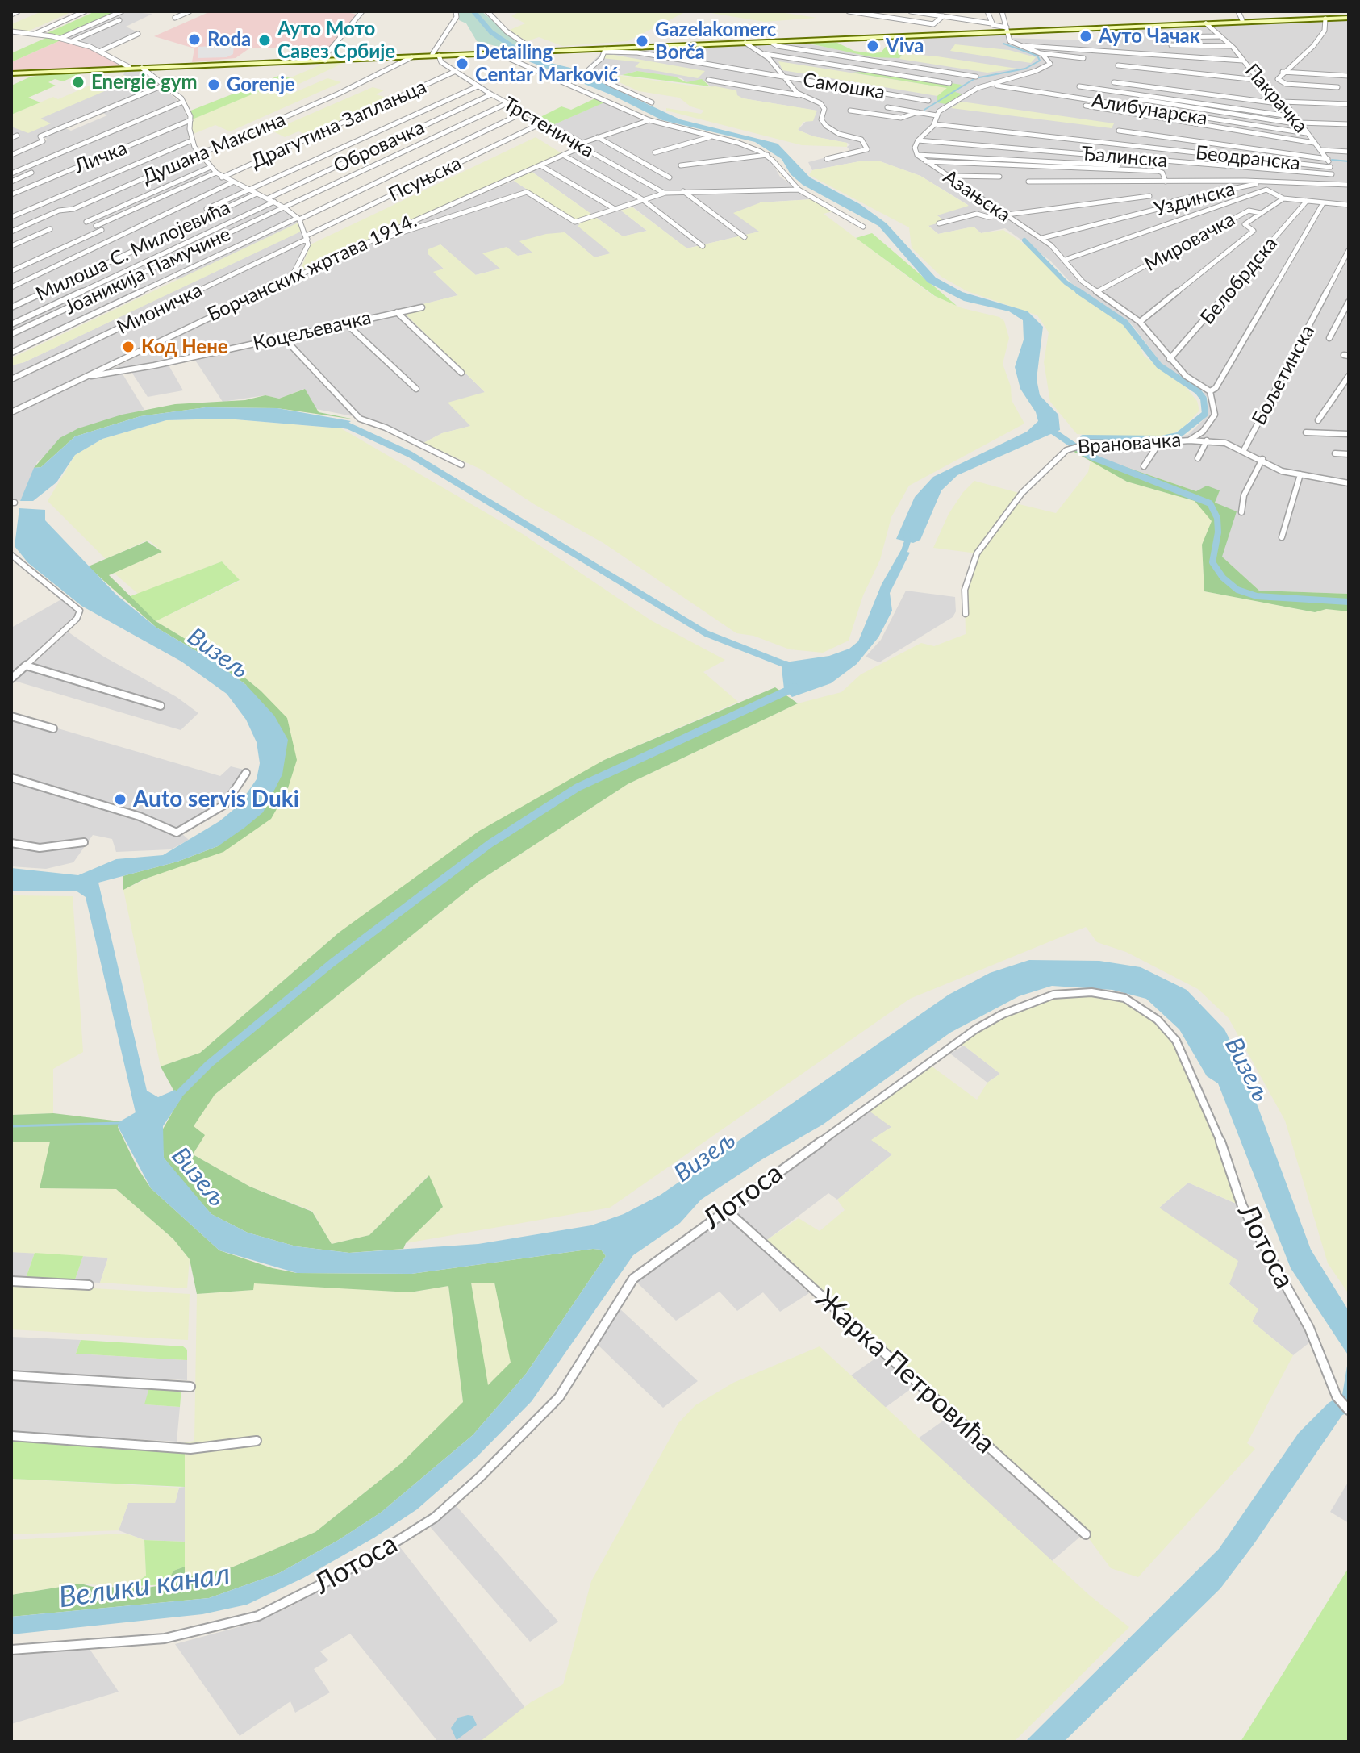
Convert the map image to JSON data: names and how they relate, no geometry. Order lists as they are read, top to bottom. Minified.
{"streets":{"street":["Самошка","Пакрачка","Алибунарска","Драгутина Заплањца","Трстеничка","Обровачка","Душана Максина","Личка","Ђалинска","Беодранска","Псуњска","Азањска","Уздинска","Мировачка","Милоша С. Милојевића","Борчанских жртава 1914.","Јоаникија Памучине","Белобрдска","Мионичка","Коцељевачка","Бољетинска","Врановачка","Лотоса","Жарка Петровића"]},"crossings":[["Пакрачка","Алибунарска"],["Пакрачка","Ђалинска"],["Пакрачка","Беодранска"],["Пакрачка","Уздинска"],["Драгутина Заплањца","Трстеничка"],["Трстеничка","Обровачка"],["Трстеничка","Псуњска"],["Трстеничка","Борчанских жртава 1914."],["Трстеничка","Јоаникија Памучине"],["Псуњска","Мионичка"],["Азањска","Уздинска"],["Азањска","Мировачка"],["Азањска","Белобрдска"],["Азањска","Врановачка"],["Борчанских жртава 1914.","Коцељевачка"],["Бољетинска","Врановачка"],["Лотоса","Жарка Петровића"]],"water":["Визељ","Велики канал"],"places":["Ауто Чачак","Roda","Ауто Мото Савез Србије","Gazelakomerc Borča","Viva","Detailing Centar Marković","Energie gym","Gorenje","Код Нене","Auto servis Duki"]}
